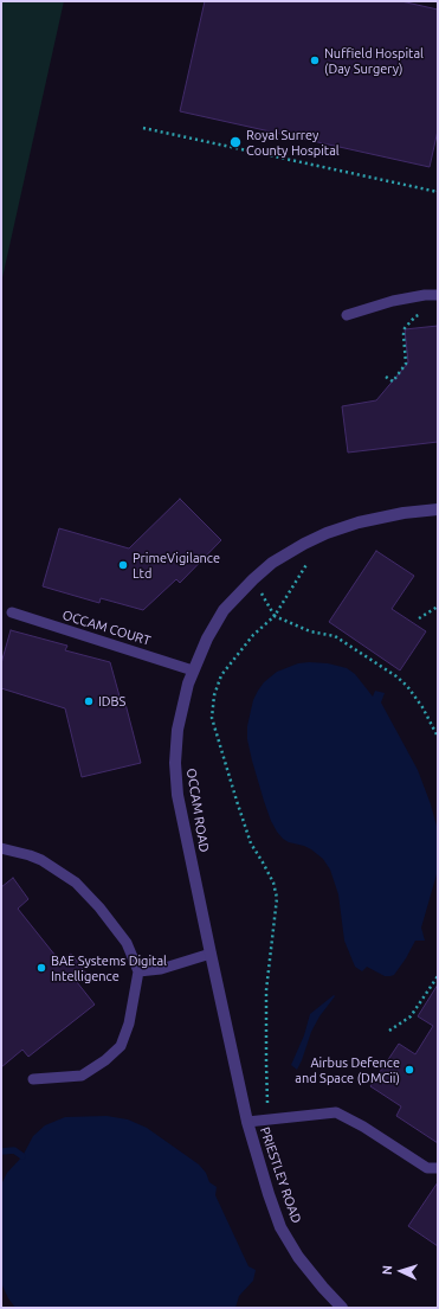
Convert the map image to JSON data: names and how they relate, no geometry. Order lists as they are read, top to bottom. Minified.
{"streets":{"street":["OCCAM ROAD","PRIESTLEY ROAD"],"lane":["OCCAM COURT"]},"crossings":[["OCCAM COURT","OCCAM ROAD"],["OCCAM ROAD","PRIESTLEY ROAD"]],"places":["Nuffield Hospital (Day Surgery)","Royal Surrey County Hospital","PrimeVigilance Ltd","IDBS","BAE Systems Digital Intelligence","Airbus Defence and Space (DMCii)"],"north":"left"}
